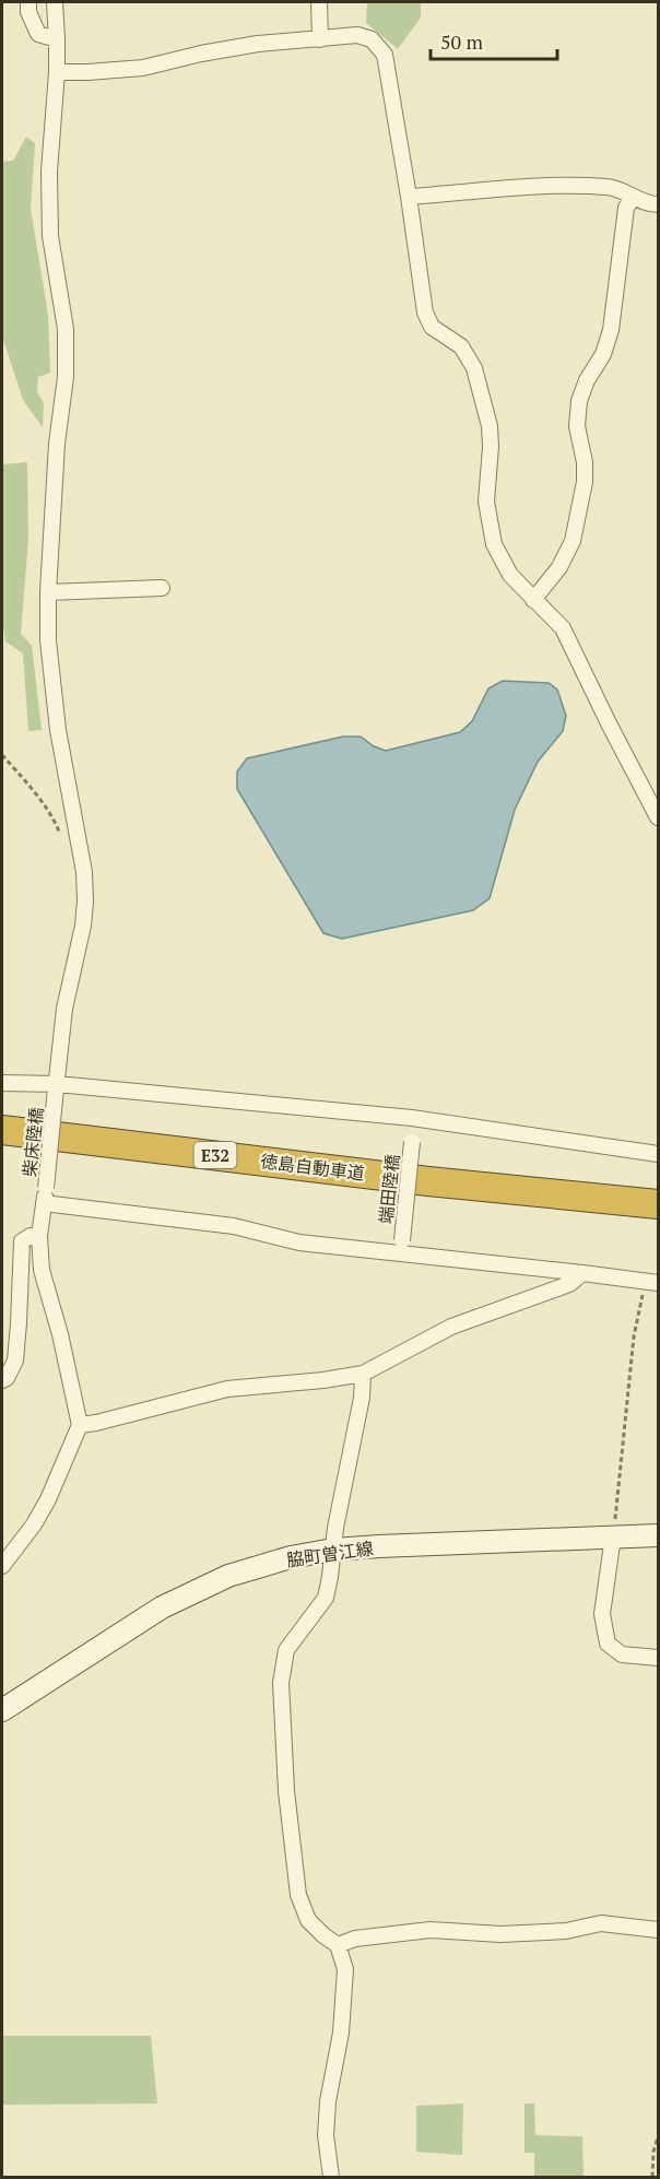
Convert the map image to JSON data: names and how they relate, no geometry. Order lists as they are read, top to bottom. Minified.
{"streets":{"highway":["E32","徳島自動車道"],"main road":["脇町曽江線"],"street":["柴床陸橋","端田陸橋"]},"scale_bar":"50 m"}
